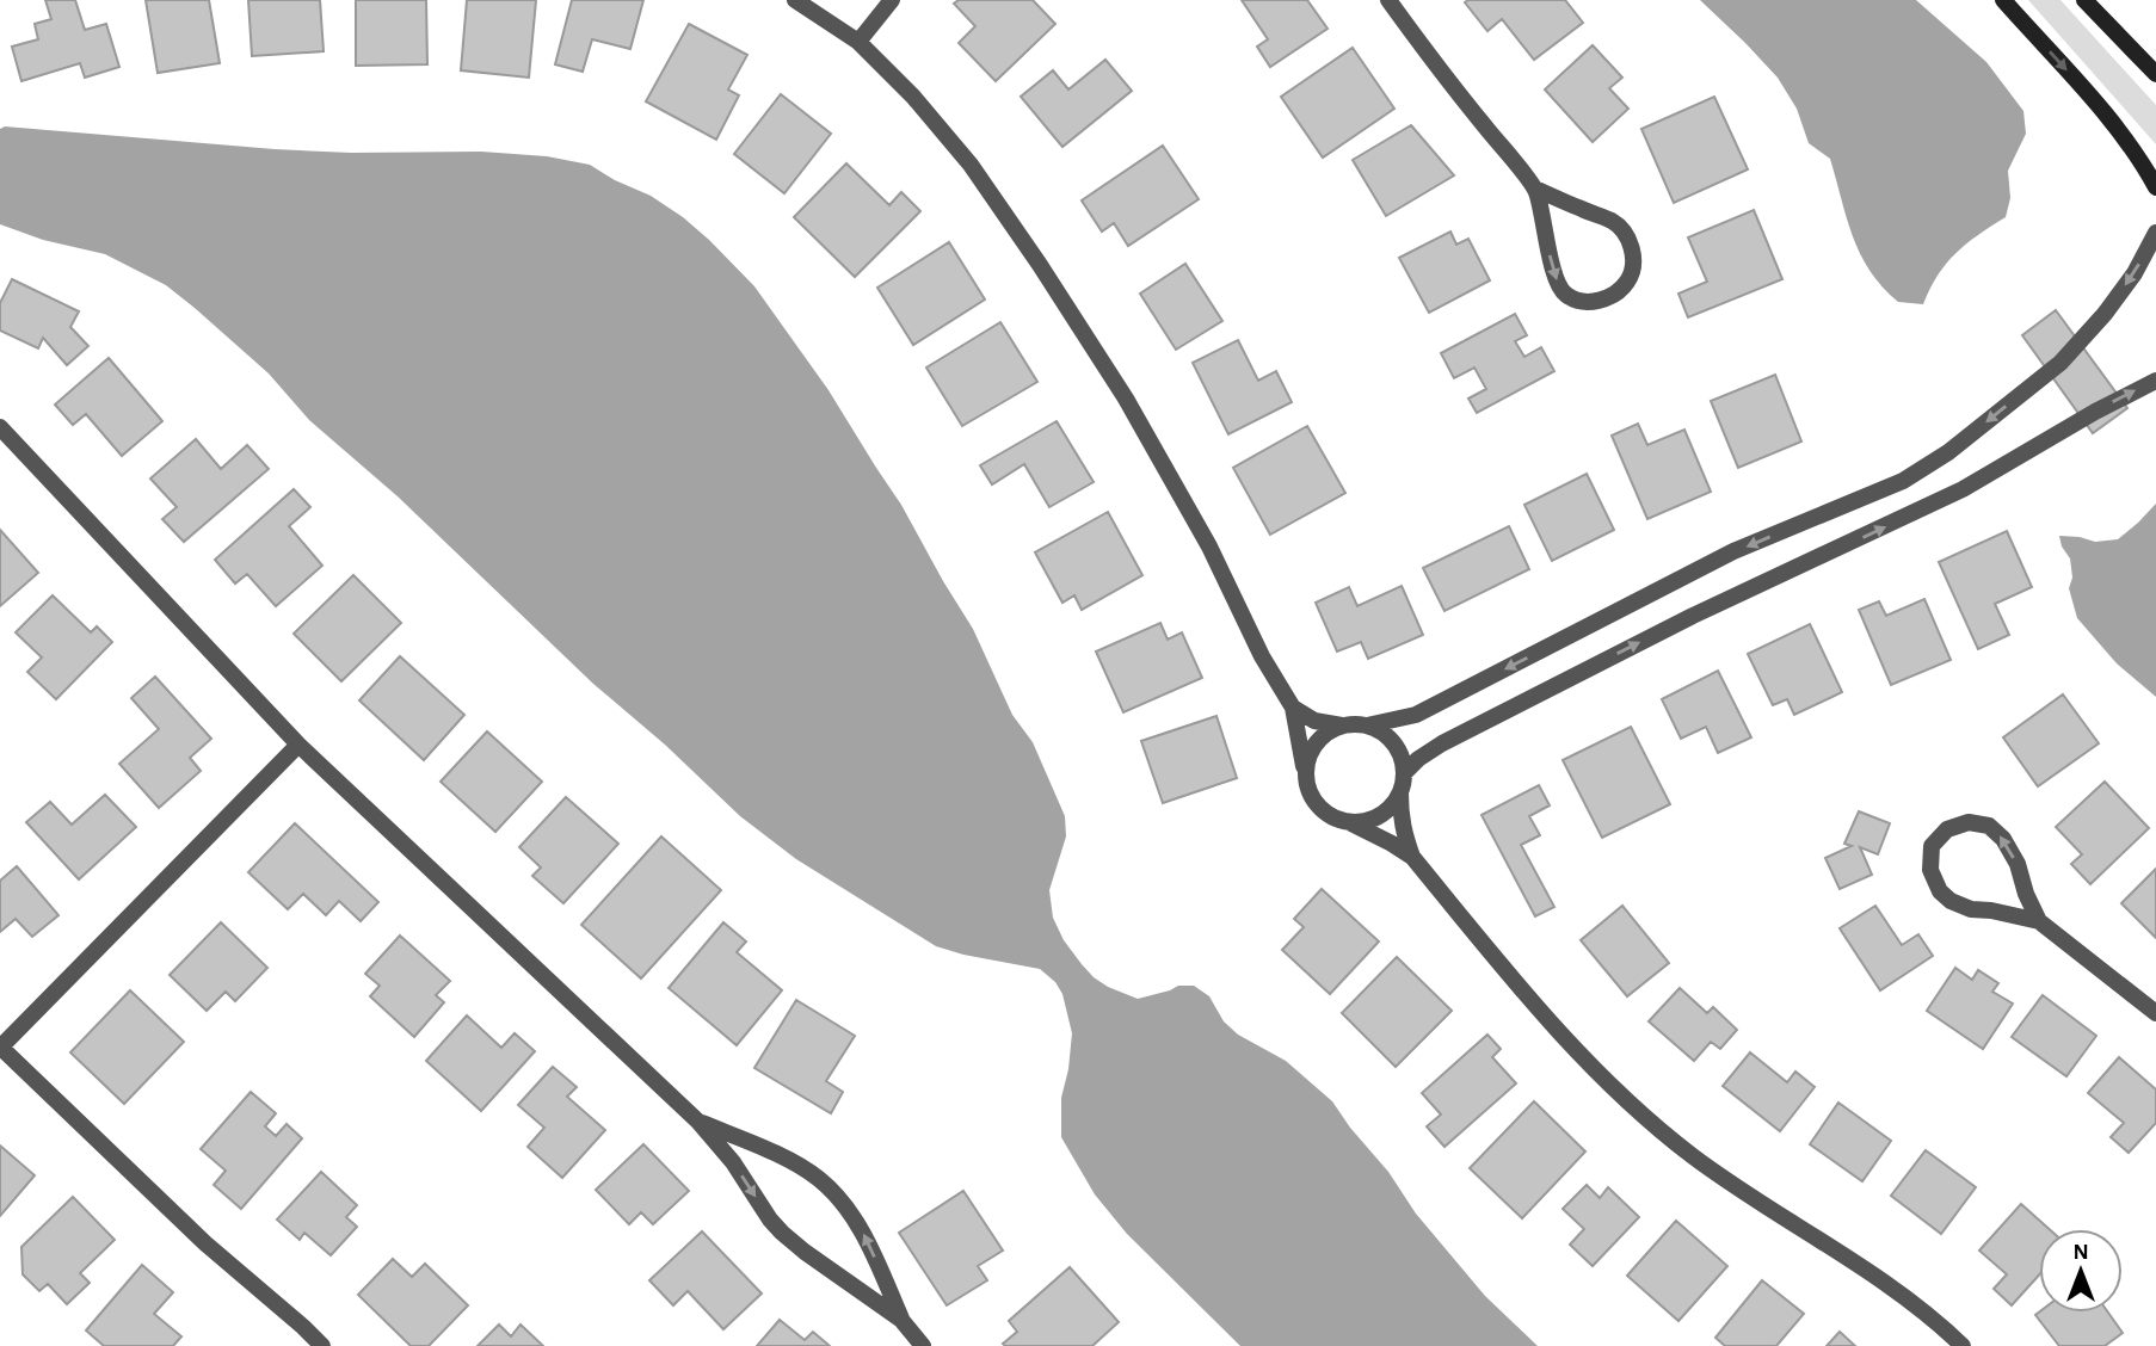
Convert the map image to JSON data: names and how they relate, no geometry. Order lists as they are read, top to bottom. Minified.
{"north":"top"}
